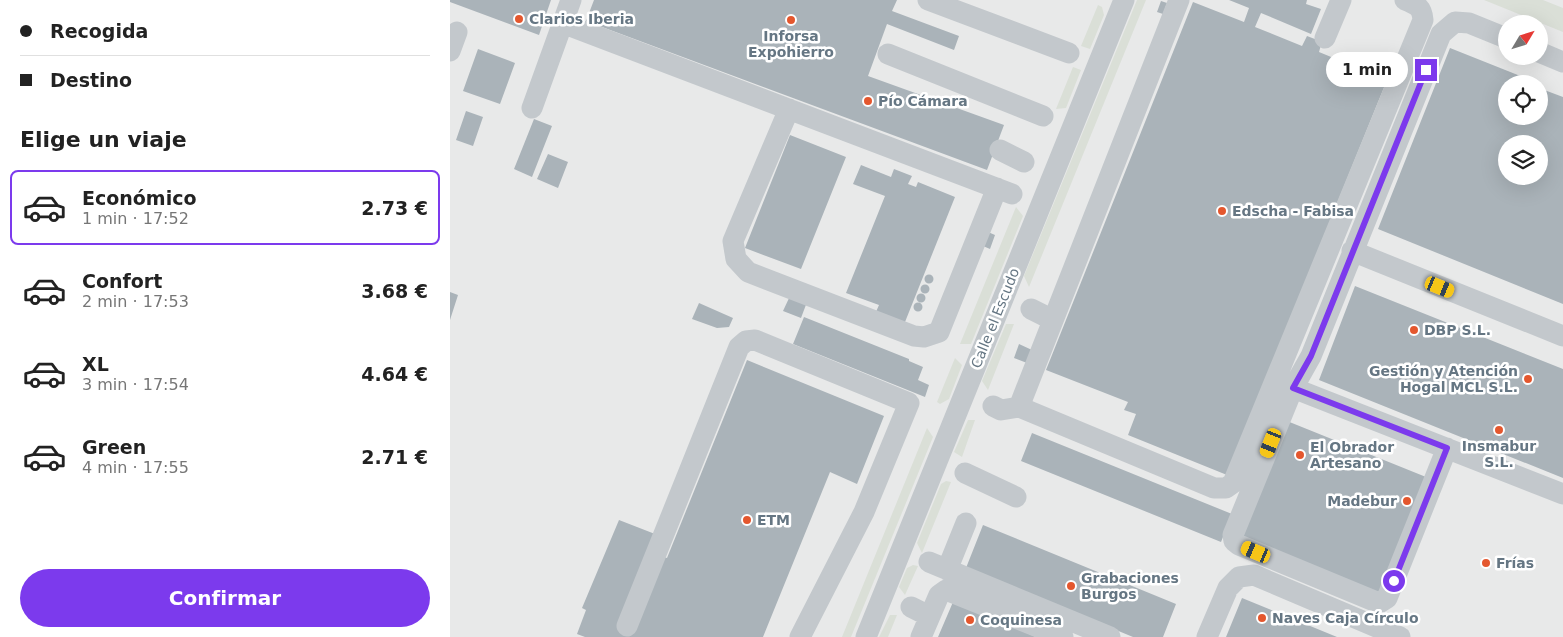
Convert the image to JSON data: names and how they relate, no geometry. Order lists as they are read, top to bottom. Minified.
{"streets":{"street":["Calle el Escudo"]},"places":["Clarios Iberia","Inforsa Expohierro","Pío Cámara","Edscha - Fabisa","DBP S.L.","Gestión y Atención Hogal MCL S.L.","Insmabur S.L.","El Obrador Artesano","Madebur","ETM","Frías","Grabaciones Burgos","Naves Caja Círculo","Coquinesa"],"north":"top right","page":{"banner":["Recogida","Destino"],"bubble":"1 min","heading":"Elige un viaje","list":[{"name":"Económico","note":"1 min · 17:52","value":"2.73 €"},{"name":"Confort","note":"2 min · 17:53","value":"3.68 €"},{"name":"XL","note":"3 min · 17:54","value":"4.64 €"},{"name":"Green","note":"4 min · 17:55","value":"2.71 €"}],"buttons":"Confirmar"}}
